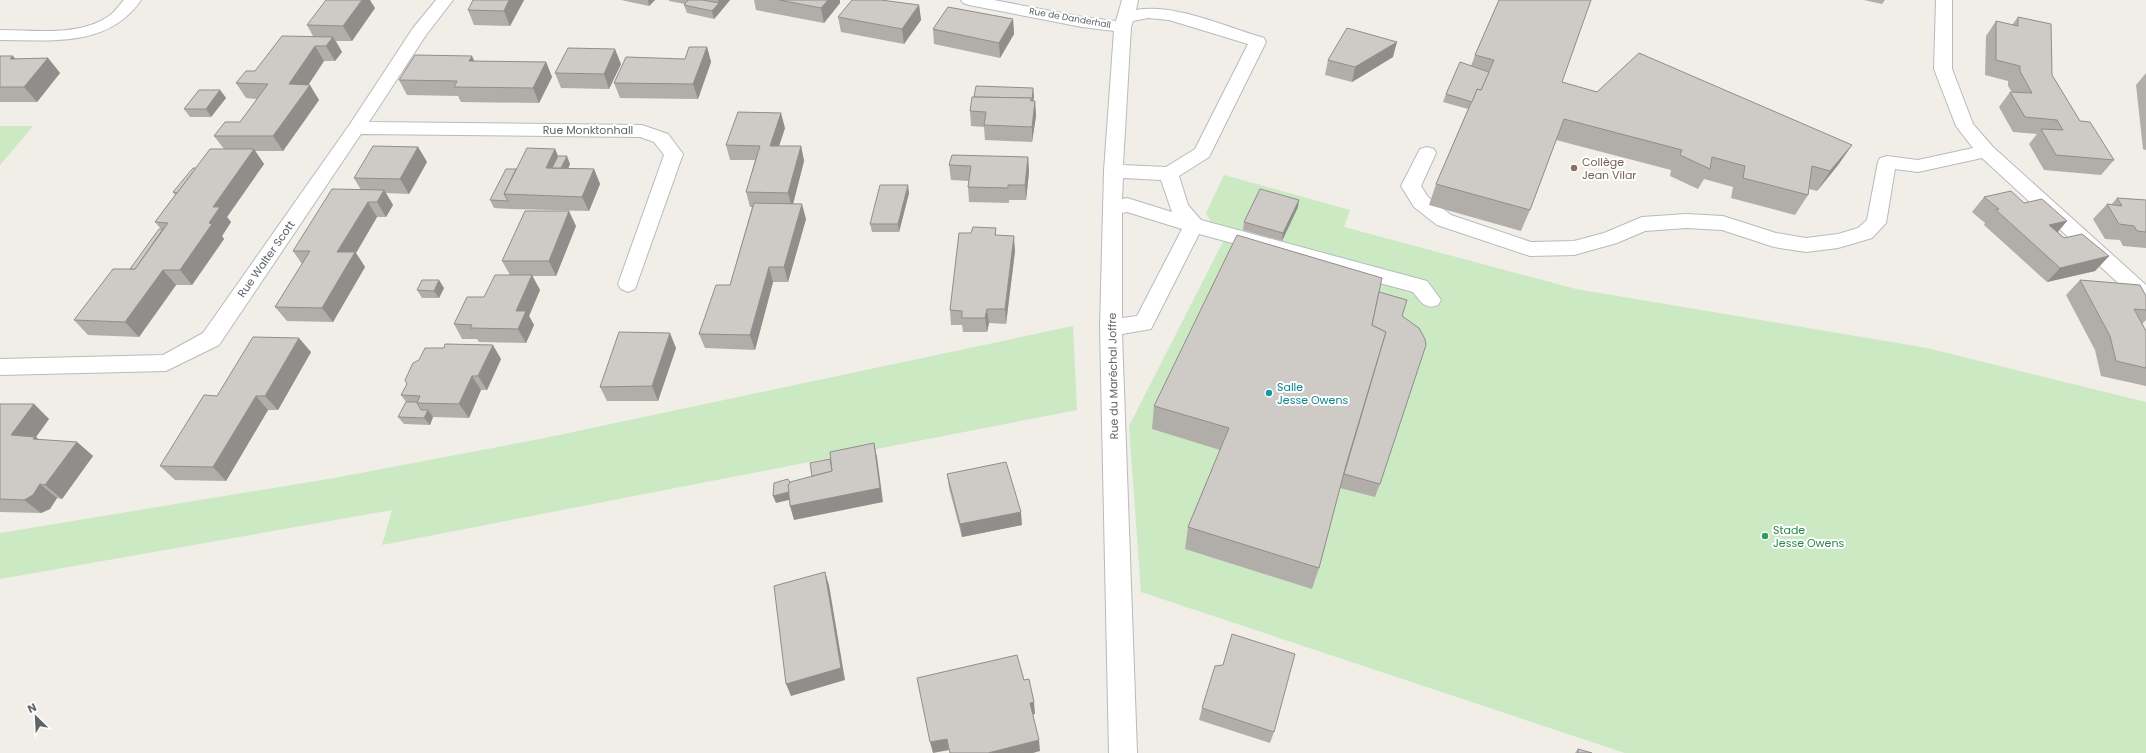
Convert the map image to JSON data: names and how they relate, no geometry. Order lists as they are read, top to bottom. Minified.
{"streets":{"street":["Rue de Danderhall","Rue Monktonhall","Rue Walter Scott","Rue du Maréchal Joffre"]},"crossings":[["Rue de Danderhall","Rue du Maréchal Joffre"],["Rue Monktonhall","Rue Walter Scott"]],"places":["Collège Jean Vilar","Salle Jesse Owens","Stade Jesse Owens"],"north":"top left"}
